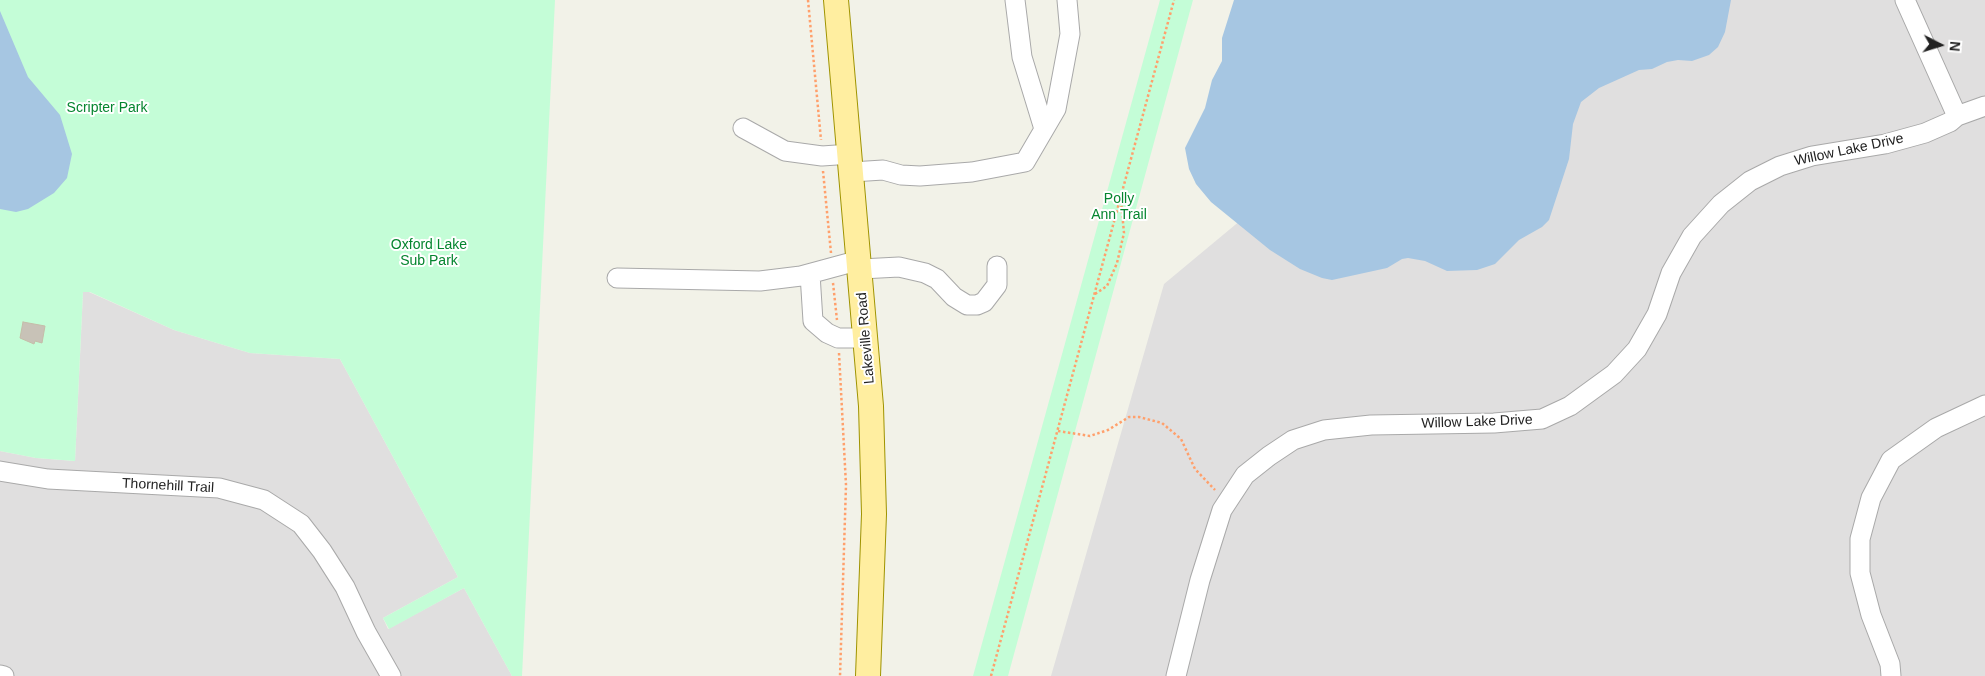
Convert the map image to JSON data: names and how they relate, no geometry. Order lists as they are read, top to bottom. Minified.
{"streets":{"main road":["Lakeville Road"],"street":["Willow Lake Drive","Thornehill Trail"]},"parks":["Scripter Park","Polly Ann Trail","Oxford Lake Sub Park"],"north":"right"}
